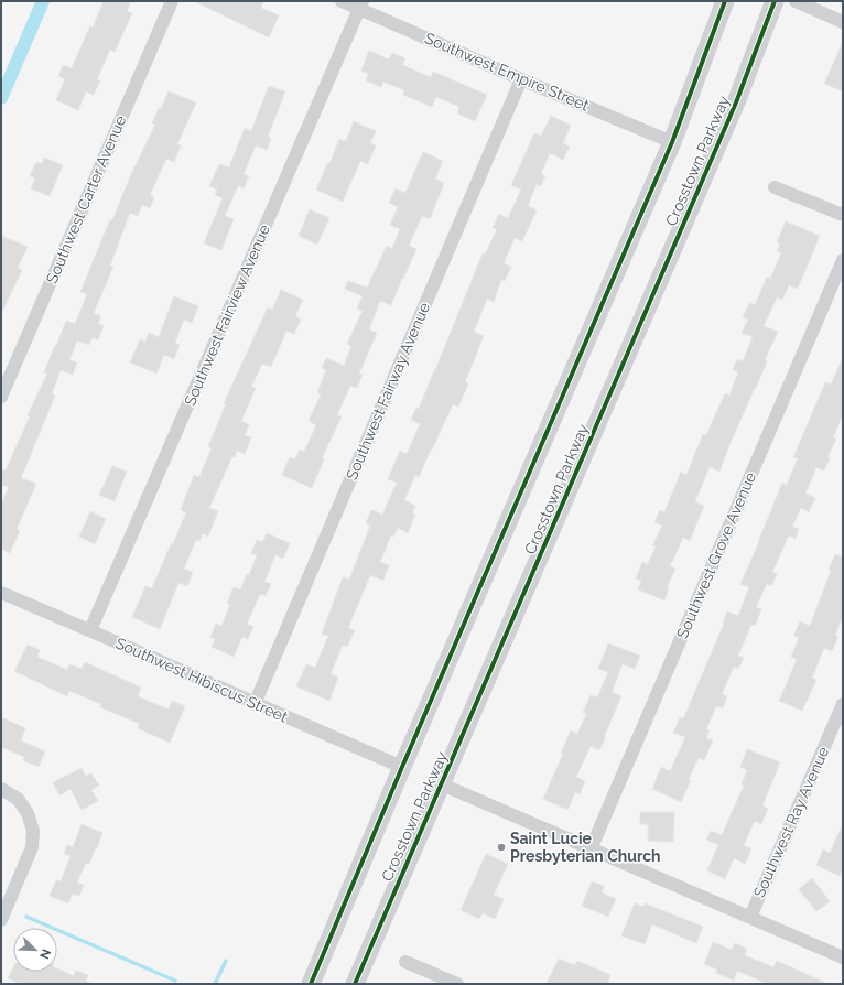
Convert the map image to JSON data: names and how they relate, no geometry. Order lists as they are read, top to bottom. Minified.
{"streets":{"main road":["Crosstown Parkway"],"street":["Southwest Empire Street","Southwest Carter Avenue","Southwest Fairview Avenue","Southwest Fairway Avenue","Southwest Grove Avenue","Southwest Hibiscus Street","Southwest Ray Avenue"]},"crossings":[["Southwest Empire Street","Crosstown Parkway"],["Southwest Empire Street","Southwest Fairview Avenue"],["Southwest Empire Street","Southwest Fairway Avenue"],["Crosstown Parkway","Southwest Hibiscus Street"],["Southwest Fairview Avenue","Southwest Hibiscus Street"],["Southwest Fairway Avenue","Southwest Hibiscus Street"]],"places":["Saint Lucie Presbyterian Church"],"north":"bottom right"}
